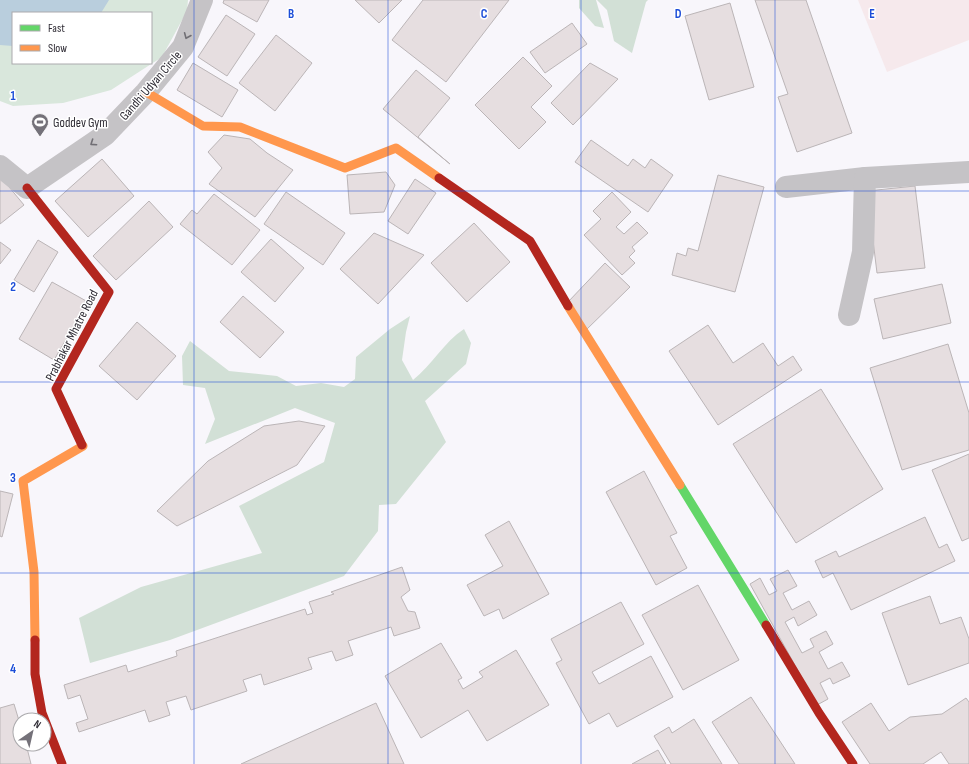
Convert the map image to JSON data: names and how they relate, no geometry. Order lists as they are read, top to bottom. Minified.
{"streets":{"street":["Gandhi Udyan Circle","Prabhakar Mhatre Road"]},"crossings":[["Gandhi Udyan Circle","Prabhakar Mhatre Road"]],"one_way":["Gandhi Udyan Circle"],"places":{"sports":["Goddev Gym"]},"legend":["Fast","Slow"],"north":"top right","grid":{"columns":["B","C","D","E"],"rows":["1","2","3","4"]}}
